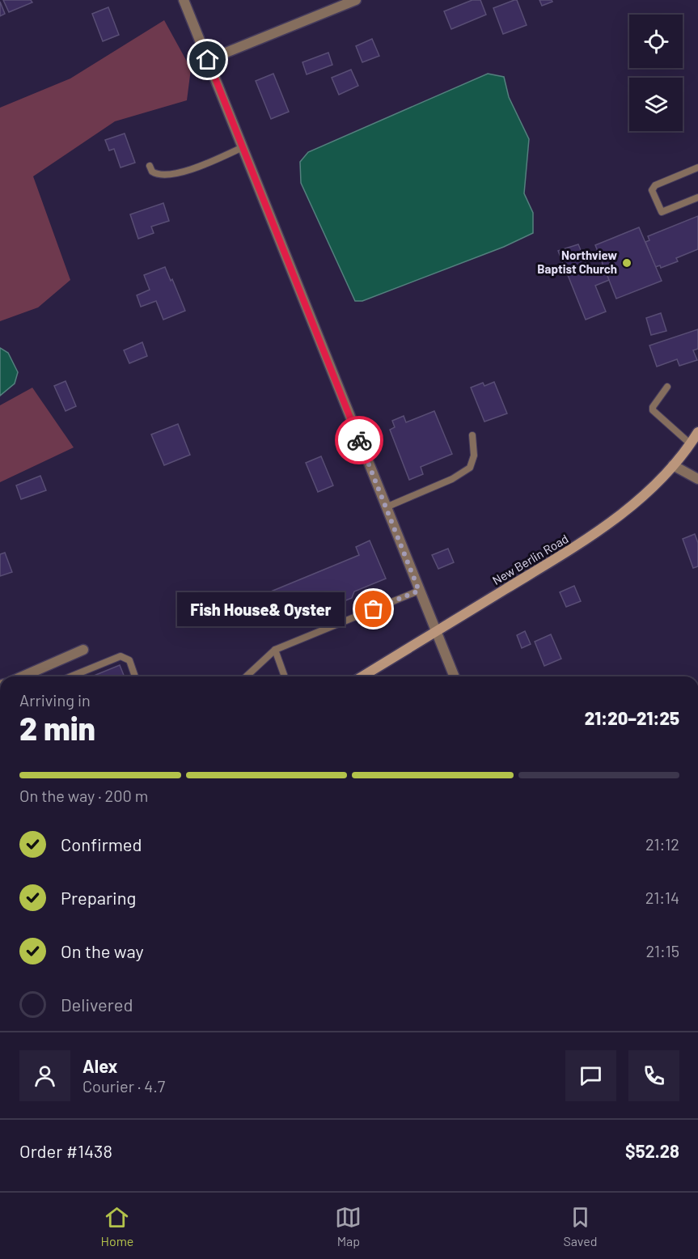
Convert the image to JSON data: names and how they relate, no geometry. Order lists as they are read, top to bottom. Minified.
{"streets":{"street":["New Berlin Road"]},"places":["Northview Baptist Church","Fish House& Oyster"],"page":{"bubble":"Fish House& Oyster","heading":["2 min","Arriving in","21:20–21:25"],"panel":["Alex","Courier · 4.7","Order #1438","$52.28"],"bar":"On the way · 200 m","list":[["Confirmed","21:12"],["Preparing","21:14"],["On the way","21:15"],"Delivered"],"tabs":["Home","Map","Saved"]}}
